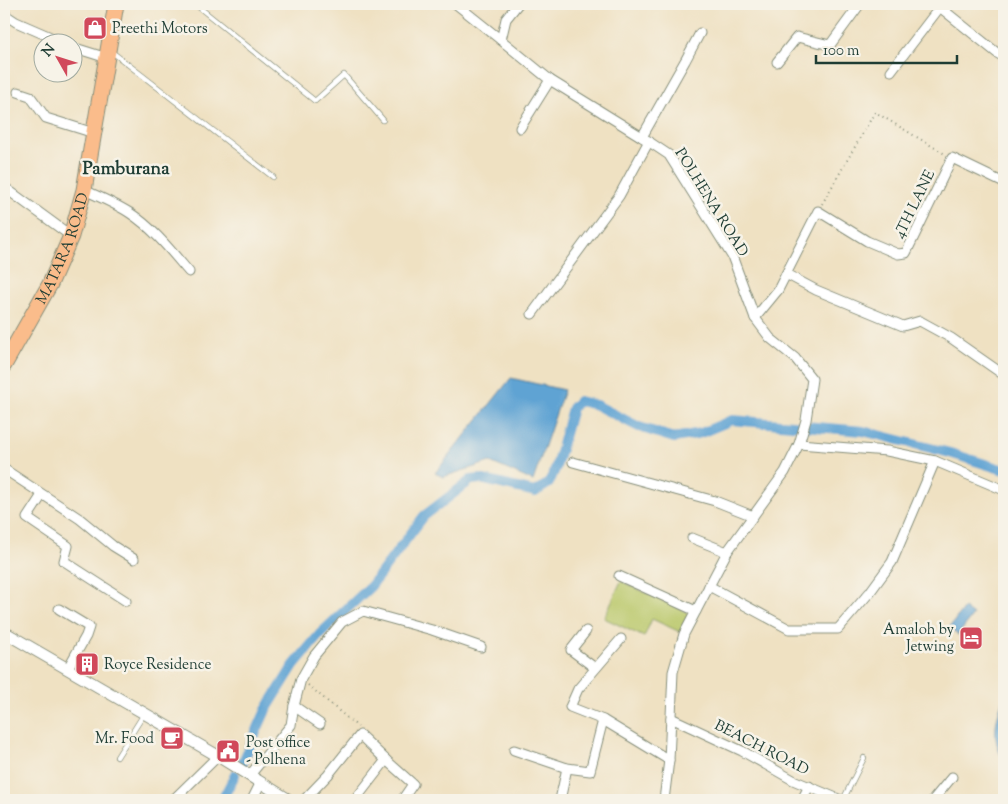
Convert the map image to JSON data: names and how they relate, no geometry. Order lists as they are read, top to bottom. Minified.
{"streets":{"highway":["MATARA ROAD"],"street":["POLHENA ROAD","4TH LANE","BEACH ROAD"]},"districts":["Pamburana"],"places":{"shop":["Preethi Motors"],"hotel":["Amaloh by Jetwing"],"building":["Royce Residence"],"cafe":["Mr. Food"],"public building":["Post office - Polhena"]},"scale_bar":"100 m","north":"top left"}
